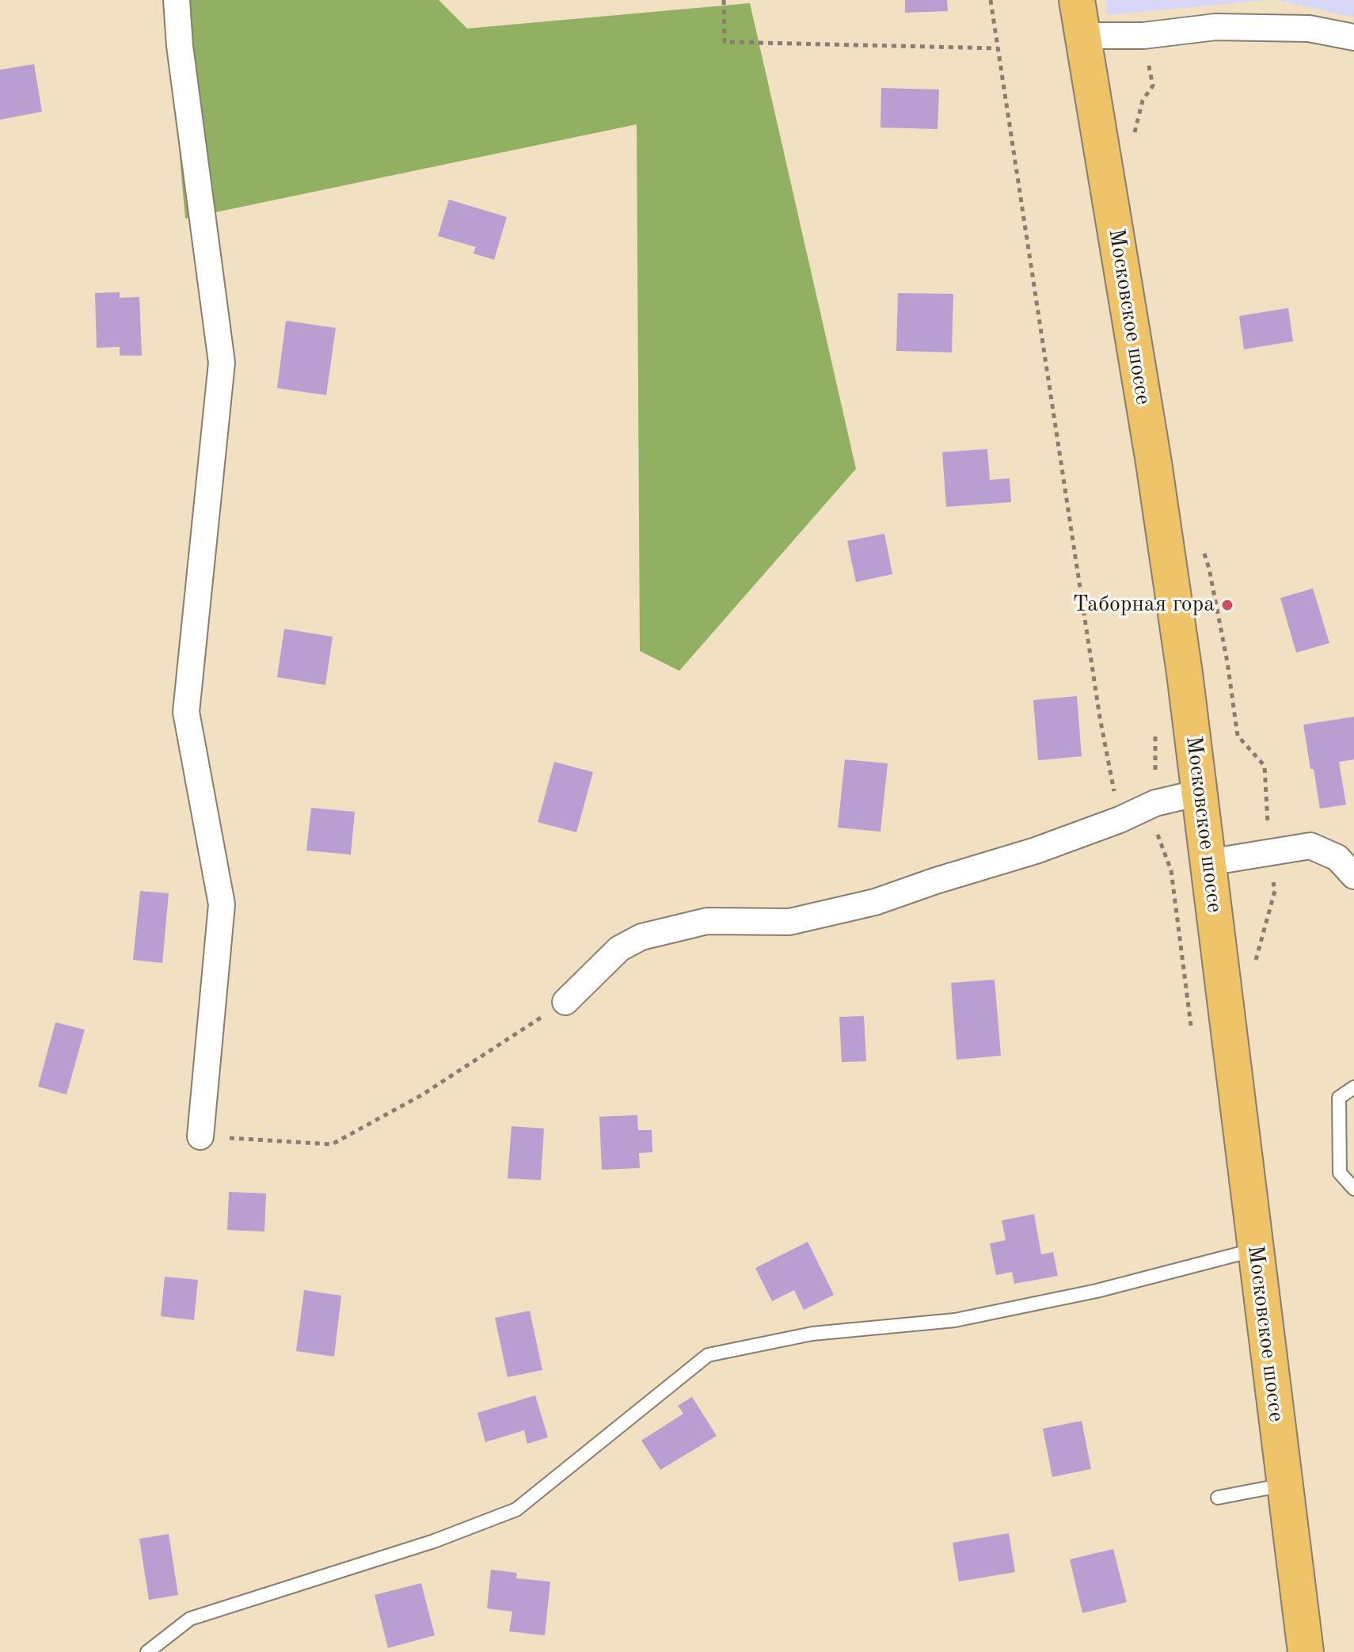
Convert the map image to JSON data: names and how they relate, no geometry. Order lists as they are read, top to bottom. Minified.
{"streets":{"main road":["Московское шоссе"]},"places":["Таборная гора"]}
